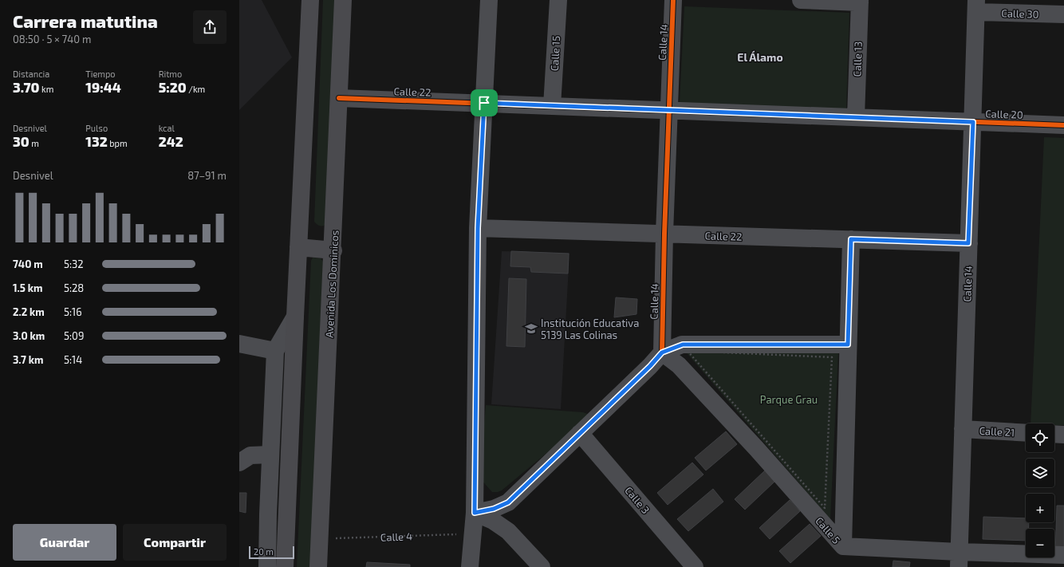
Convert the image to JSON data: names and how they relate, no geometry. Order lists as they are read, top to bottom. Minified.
{"streets":{"main road":["Avenida Los Dominicos"],"street":["Calle 30","Calle 14","Calle 15","Calle 13","Calle 22","Calle 20","Calle 21","Calle 3","Calle 5"],"path":["Calle 4"]},"crossings":[["Calle 30","Calle 14"],["Calle 14","Calle 22"],["Calle 14","Calle 20"],["Calle 14","Calle 21"],["Calle 14","Calle 5"],["Calle 15","Calle 20"],["Calle 13","Calle 20"],["Calle 22","Calle 20"],["Calle 22","Avenida Los Dominicos"],["Avenida Los Dominicos","Calle 4"]],"districts":["El Álamo"],"parks":["Parque Grau"],"places":{"school or university":["Institución Educativa 5139 Las Colinas"]},"scale_bar":"20 m","page":{"heading":["Carrera matutina","08:50 · 5 × 740 m"],"stats":[["Distancia","3.70 km"],["Tiempo","19:44"],["Ritmo","5:20 /km"],["Desnivel","30 m"],["Pulso","132 bpm"],["kcal","242"]],"chart":["Desnivel","87–91 m"],"list":[{"name":"740 m","note":"5:32"},{"name":"1.5 km","note":"5:28"},{"name":"2.2 km","note":"5:16"},{"name":"3.0 km","note":"5:09"},{"name":"3.7 km","note":"5:14"}],"map_buttons":["+","−"],"buttons":["Guardar","Compartir"],"scale":"20 m"}}
